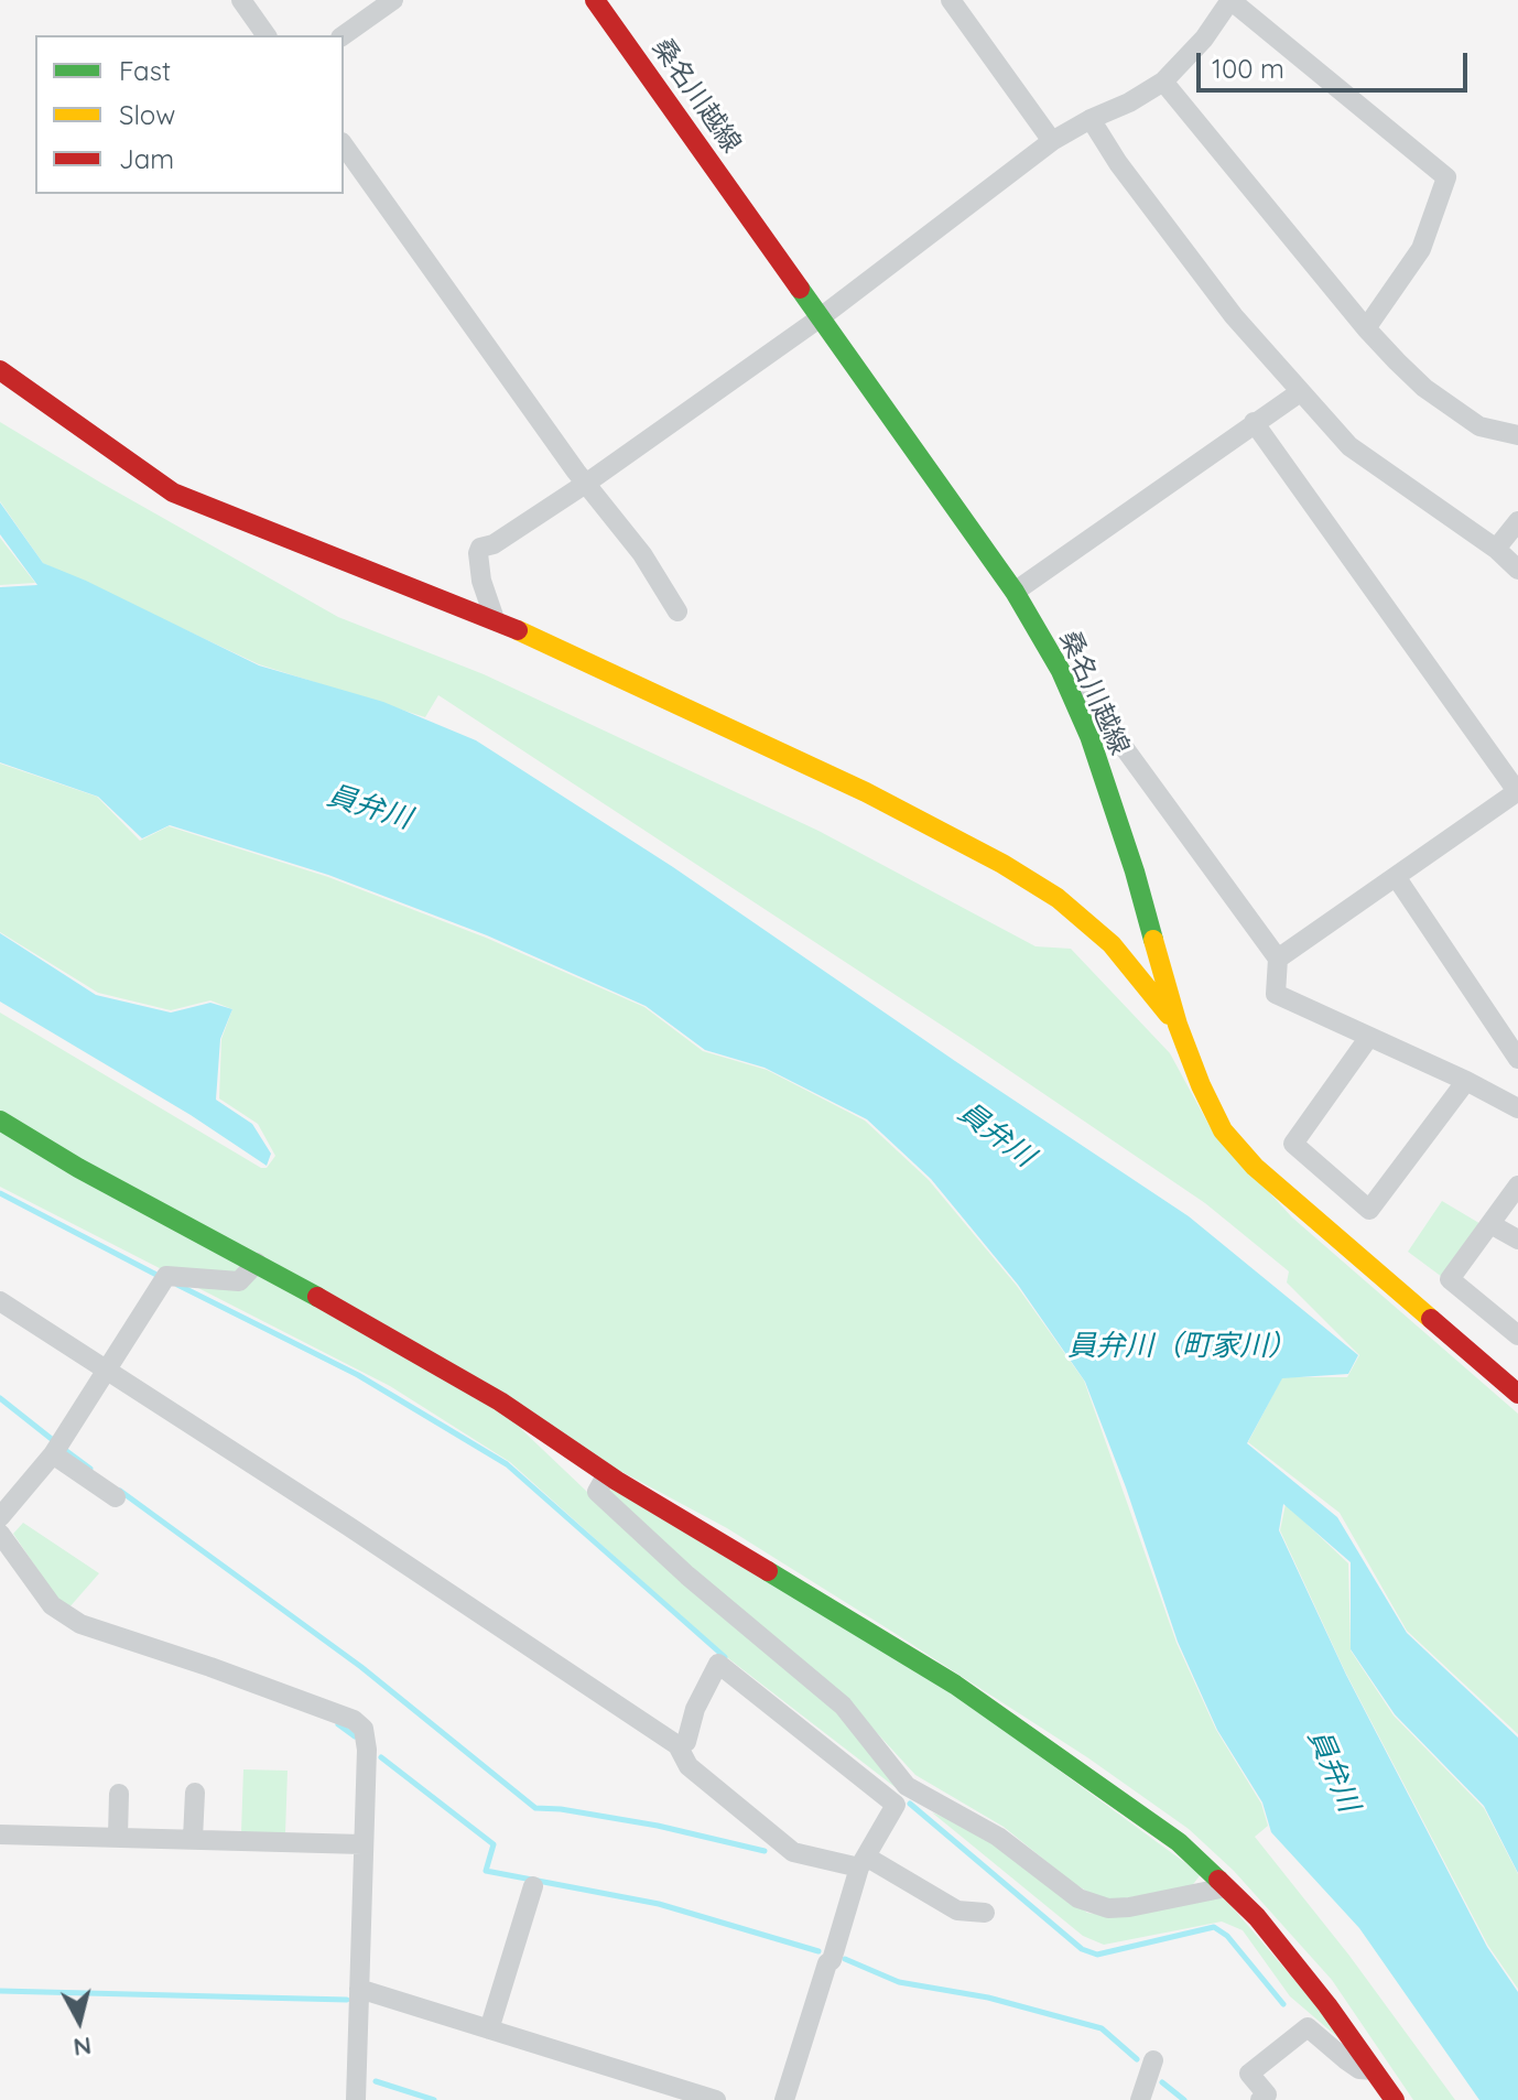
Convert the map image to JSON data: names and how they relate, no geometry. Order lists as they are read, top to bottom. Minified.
{"streets":{"street":["桑名川越線"]},"water":["員弁川","員弁川（町家川）"],"legend":["Fast","Slow","Jam"],"scale_bar":"100 m","north":"bottom"}
